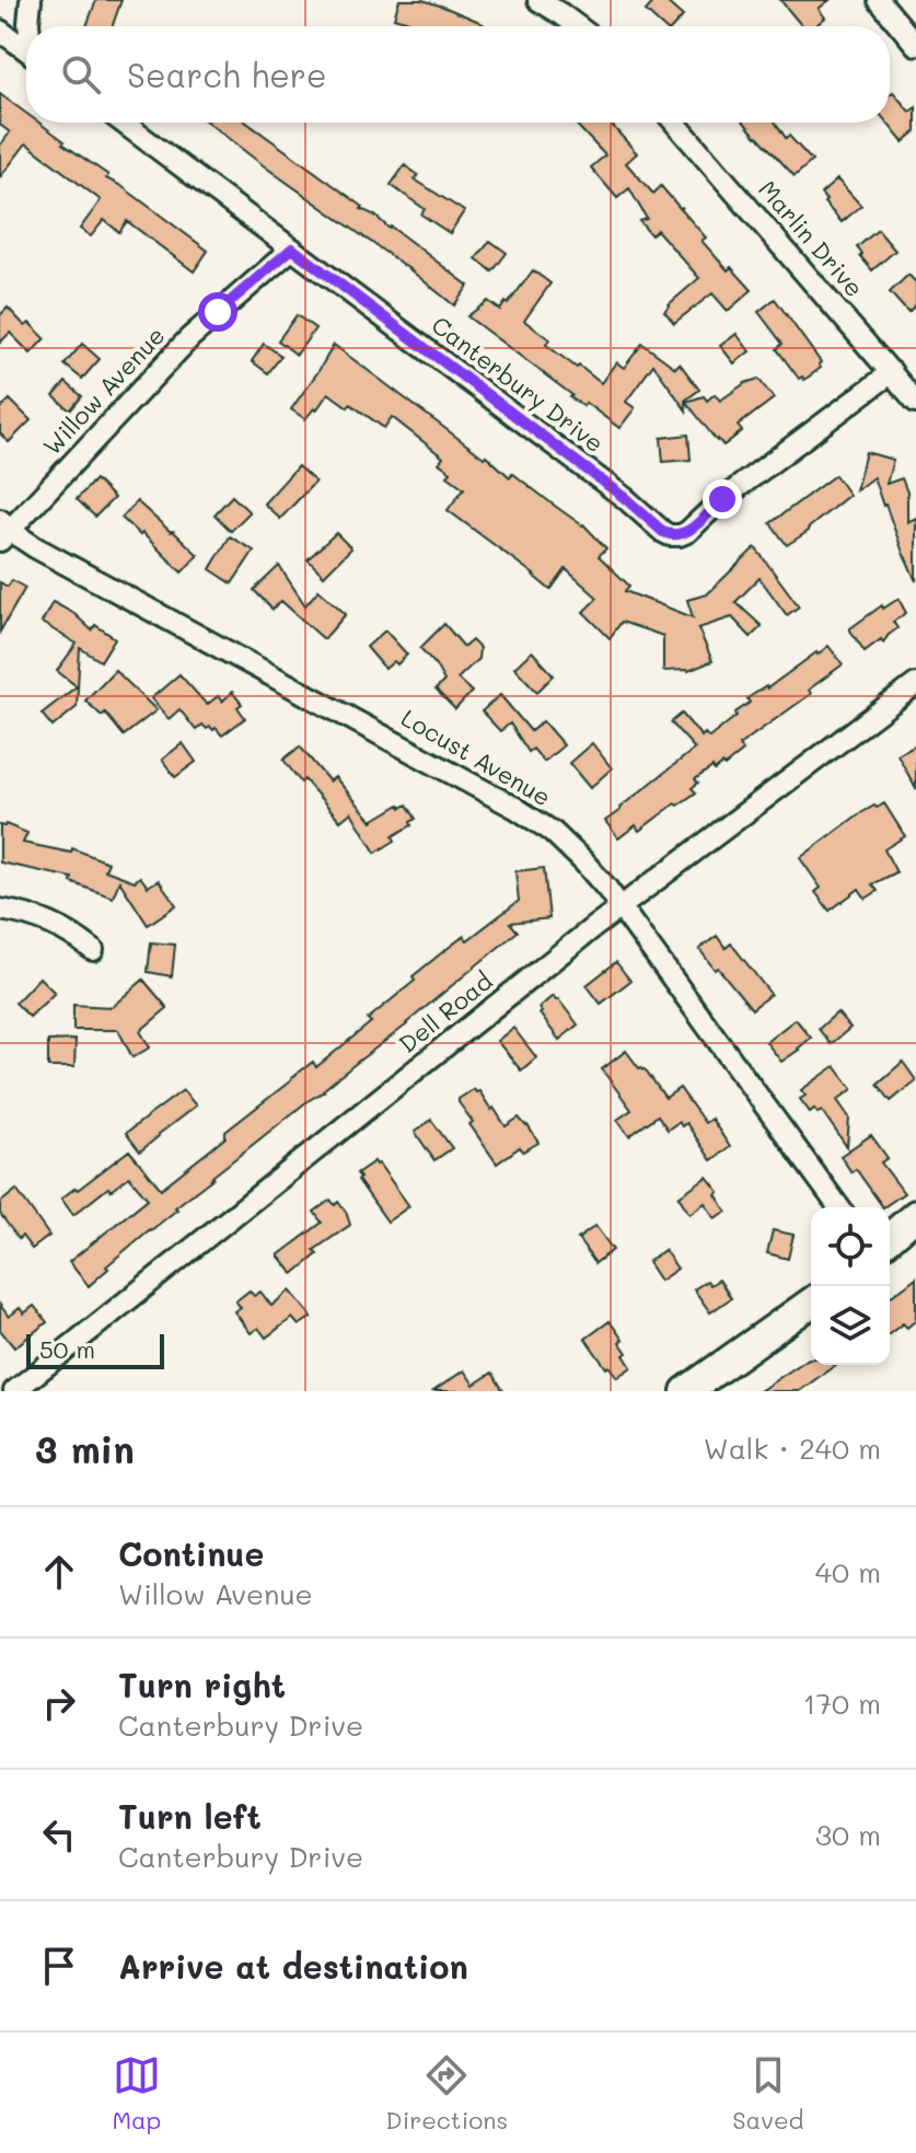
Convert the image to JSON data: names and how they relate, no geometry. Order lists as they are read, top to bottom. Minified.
{"streets":{"street":["Marlin Drive","Canterbury Drive","Willow Avenue","Locust Avenue","Dell Road"]},"crossings":[["Marlin Drive","Canterbury Drive"],["Canterbury Drive","Willow Avenue"],["Willow Avenue","Locust Avenue"],["Locust Avenue","Dell Road"]],"scale_bar":"50 m","page":{"search":"Search here","scale":"50 m","heading":["3 min","Walk · 240 m"],"list":[["Continue","Willow Avenue","40 m"],["Turn right","Canterbury Drive","170 m"],["Turn left","Canterbury Drive","30 m"],"Arrive at destination"],"nav":["Map","Directions","Saved"]}}
